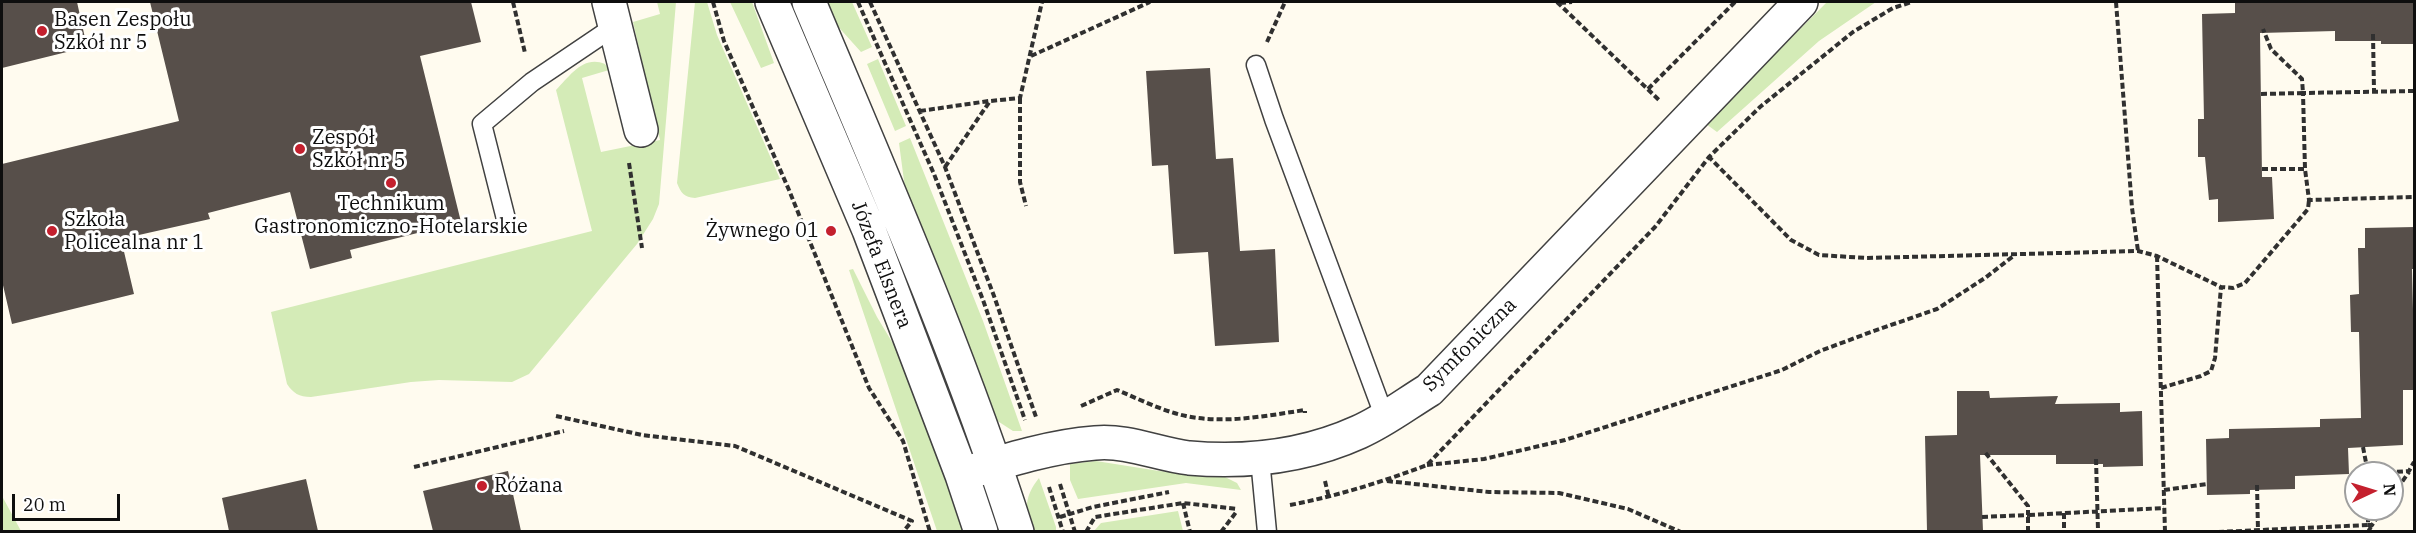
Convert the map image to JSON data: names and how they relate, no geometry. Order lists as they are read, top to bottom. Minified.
{"streets":{"street":["Józefa Elsnera","Symfoniczna"]},"crossings":[["Józefa Elsnera","Symfoniczna"]],"places":["Basen Zespołu Szkół nr 5","Zespół Szkół nr 5","Technikum Gastronomiczno-Hotelarskie","Szkoła Policealna nr 1","Żywnego 01","Różana"],"scale_bar":"20 m","north":"right"}
